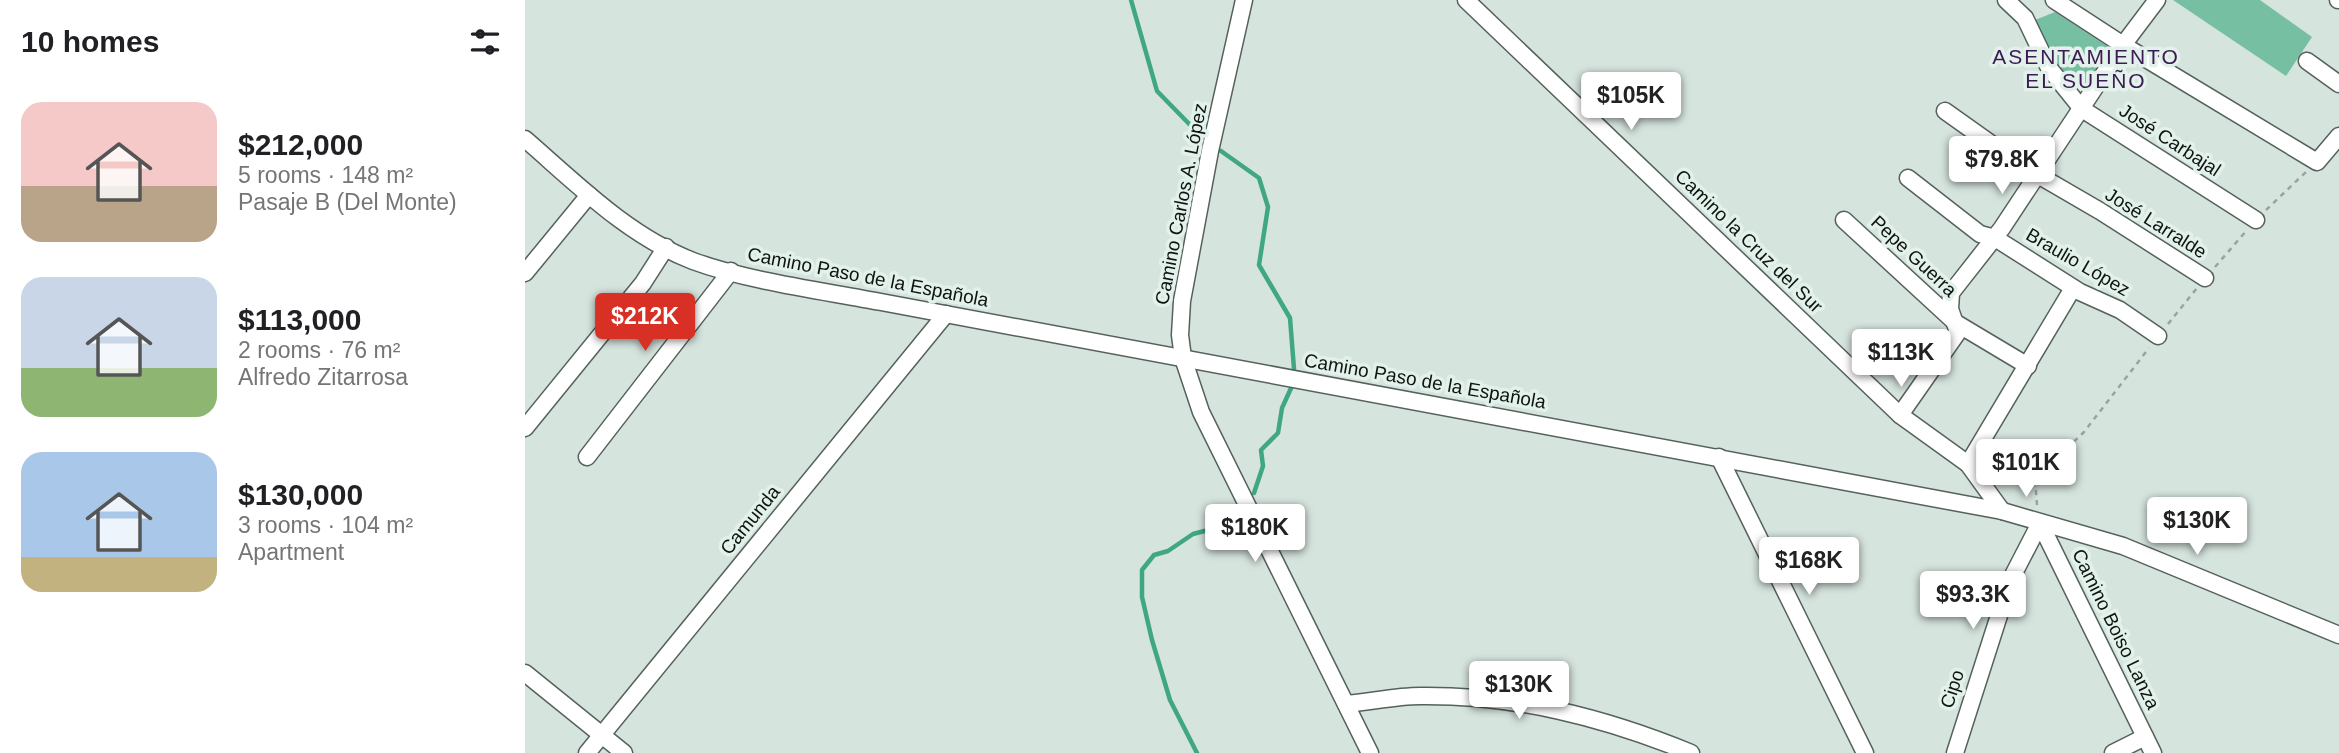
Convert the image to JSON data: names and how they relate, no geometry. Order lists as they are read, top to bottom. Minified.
{"streets":{"street":["José Carbajal","Camino Carlos A. López","José Larralde","Camino la Cruz del Sur","Pepe Guerra","Braulio López","Camino Paso de la Española","Camunda","Camino Boiso Lanza","Cipo"]},"crossings":[["Camino Carlos A. López","Camino Paso de la Española"],["Camino la Cruz del Sur","Camino Paso de la Española"],["Camino Paso de la Española","Camunda"],["Camino Paso de la Española","Camino Boiso Lanza"],["Camino Paso de la Española","Cipo"],["Camino Boiso Lanza","Cipo"]],"districts":["ASENTAMIENTO EL SUEÑO"],"page":{"heading":"10 homes","price":["$105K","$79.8K","$212K","$113K","$101K","$130K","$180K","$168K","$93.3K","$130K"],"list":[{"name":"$212,000","note":"5 rooms · 148 m² · Pasaje B (Del Monte)"},{"name":"$113,000","note":"2 rooms · 76 m² · Alfredo Zitarrosa"},{"name":"$130,000","note":"3 rooms · 104 m² · Apartment"}]}}
